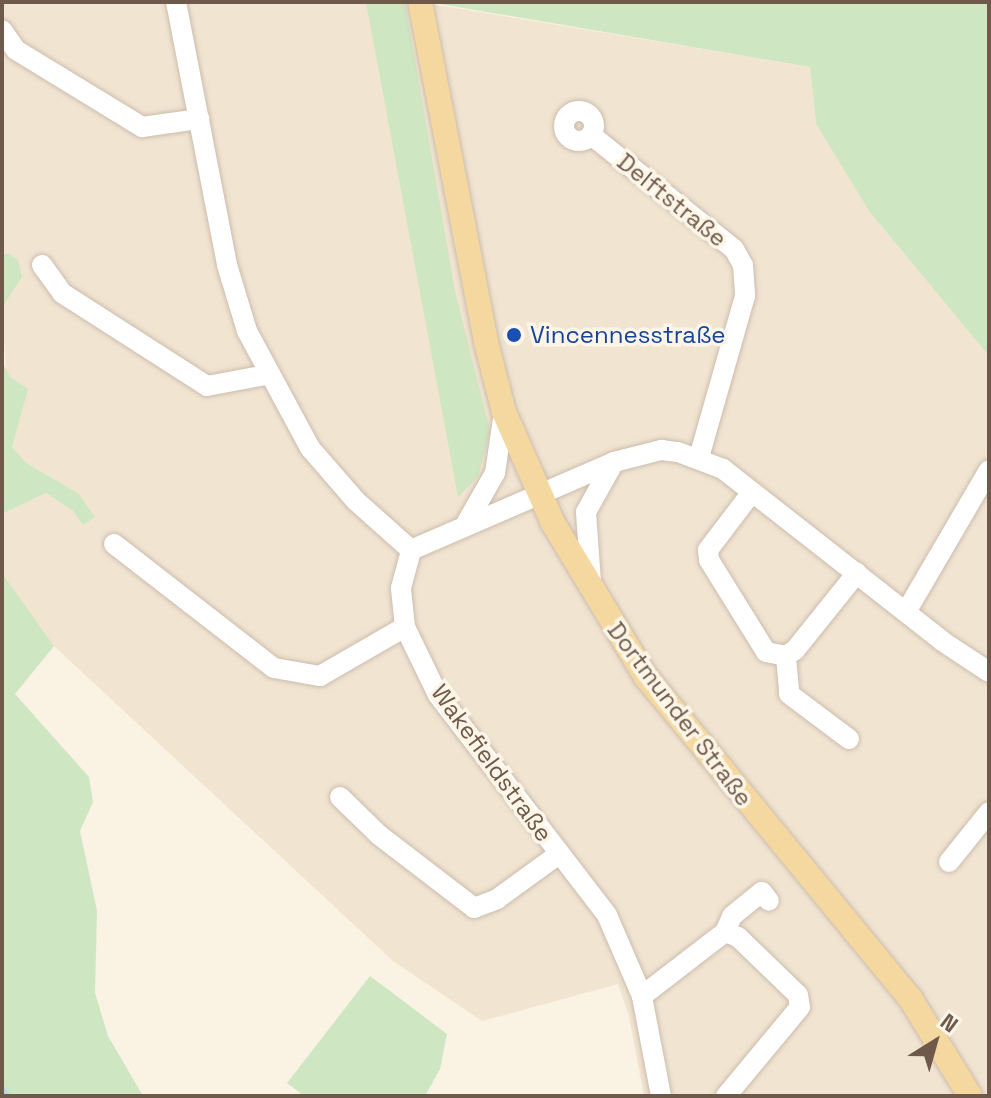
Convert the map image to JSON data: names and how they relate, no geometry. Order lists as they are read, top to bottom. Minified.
{"streets":{"main road":["Dortmunder Straße"],"street":["Delftstraße","Wakefieldstraße"]},"places":["Vincennesstraße"],"north":"top right"}
